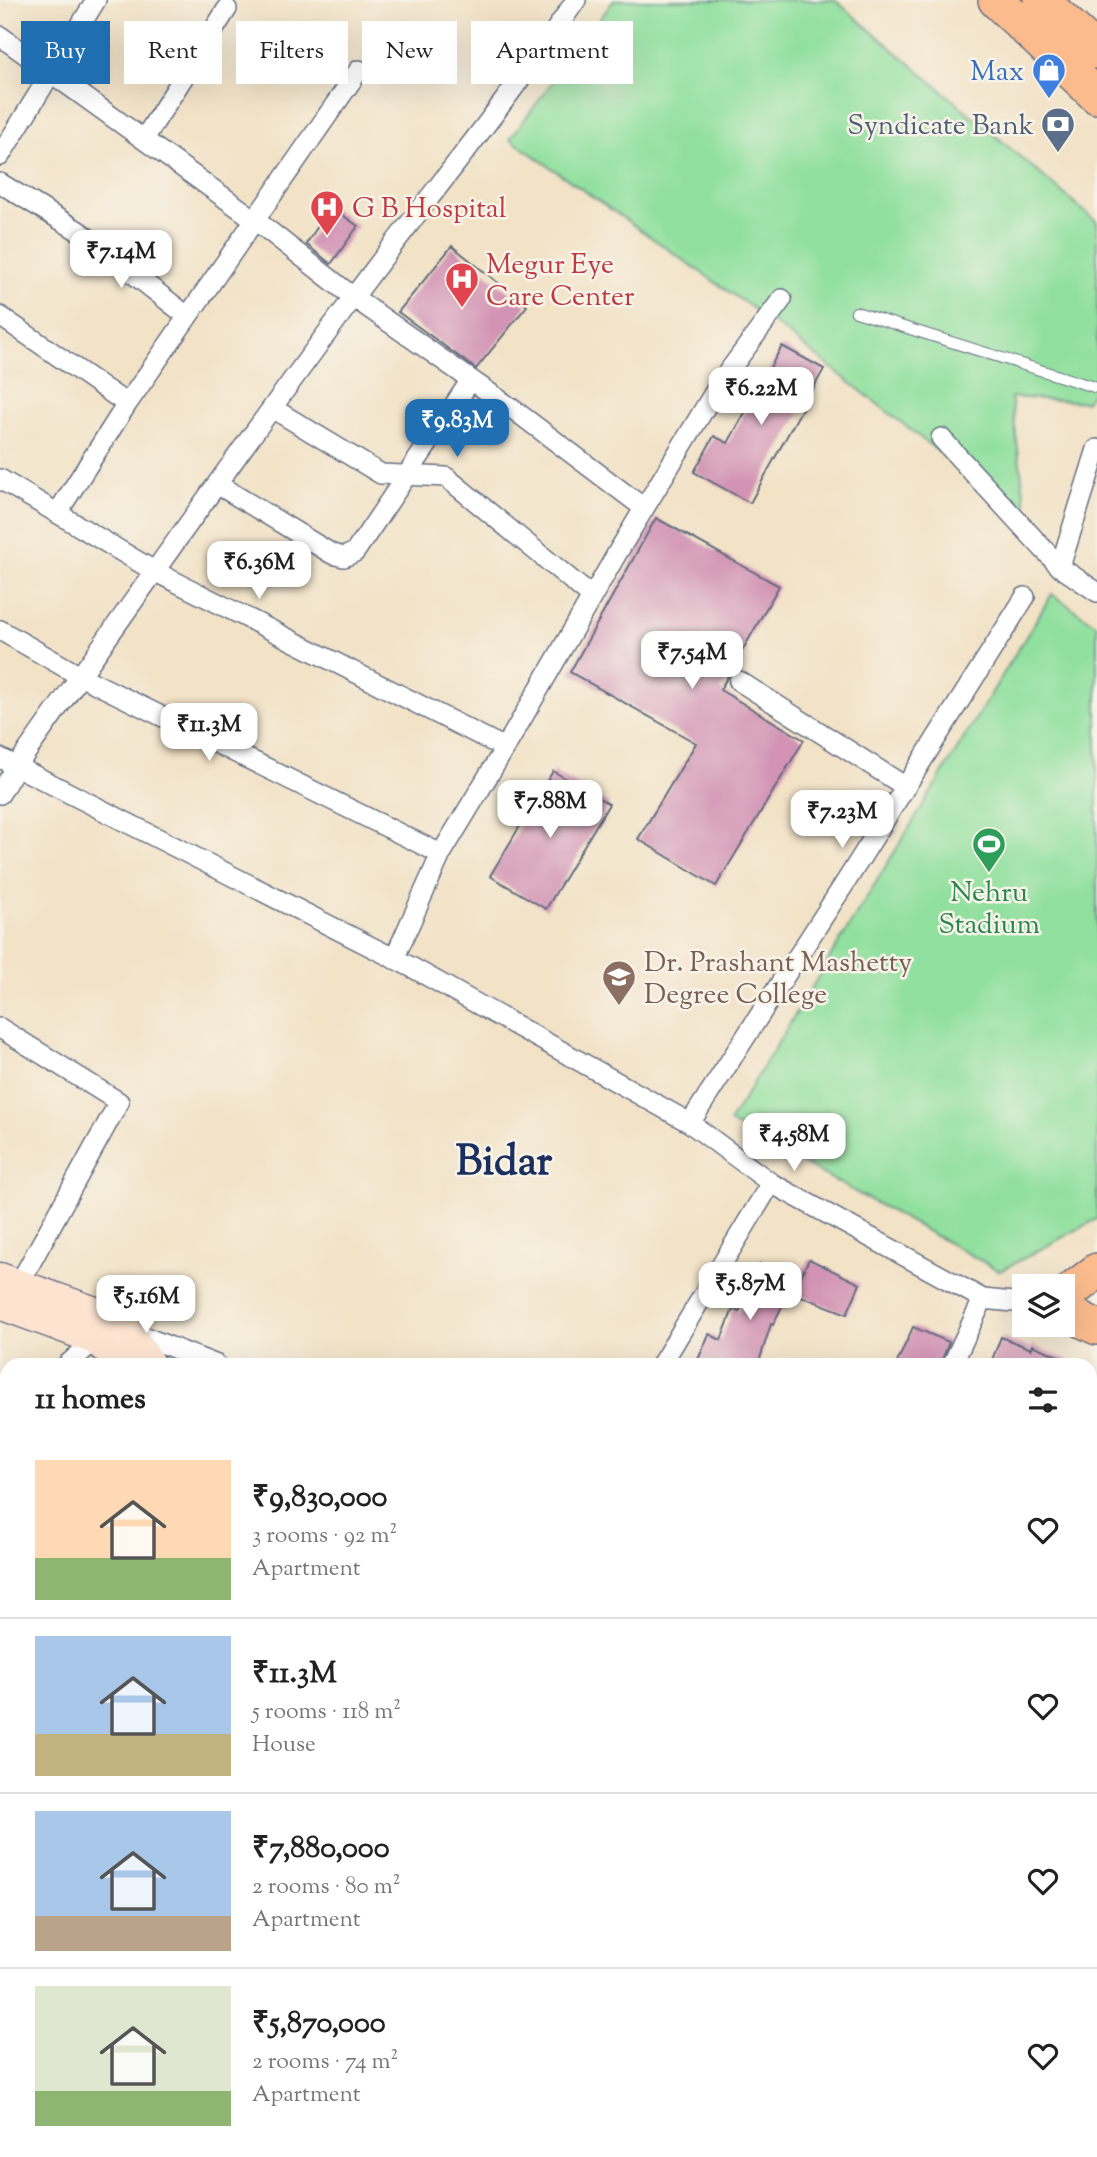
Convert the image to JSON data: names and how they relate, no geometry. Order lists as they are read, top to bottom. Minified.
{"districts":["Bidar"],"places":{"shop":["Max"],"bank":["Syndicate Bank"],"hospital":["G B Hospital","Megur Eye Care Center"],"sports":["Nehru Stadium"],"school or university":["Dr. Prashant Mashetty Degree College"]},"page":{"chip":["Buy","Rent","Filters","New","Apartment"],"price":["₹7.14M","₹6.22M","₹9.83M","₹6.36M","₹7.54M","₹11.3M","₹7.88M","₹7.23M","₹4.58M","₹5.87M","₹5.16M"],"heading":"11 homes","list":[{"name":"₹9,830,000","note":"3 rooms · 92 m² · Apartment"},{"name":"₹11.3M","note":"5 rooms · 118 m² · House"},{"name":"₹7,880,000","note":"2 rooms · 80 m² · Apartment"},{"name":"₹5,870,000","note":"2 rooms · 74 m² · Apartment"}]}}
